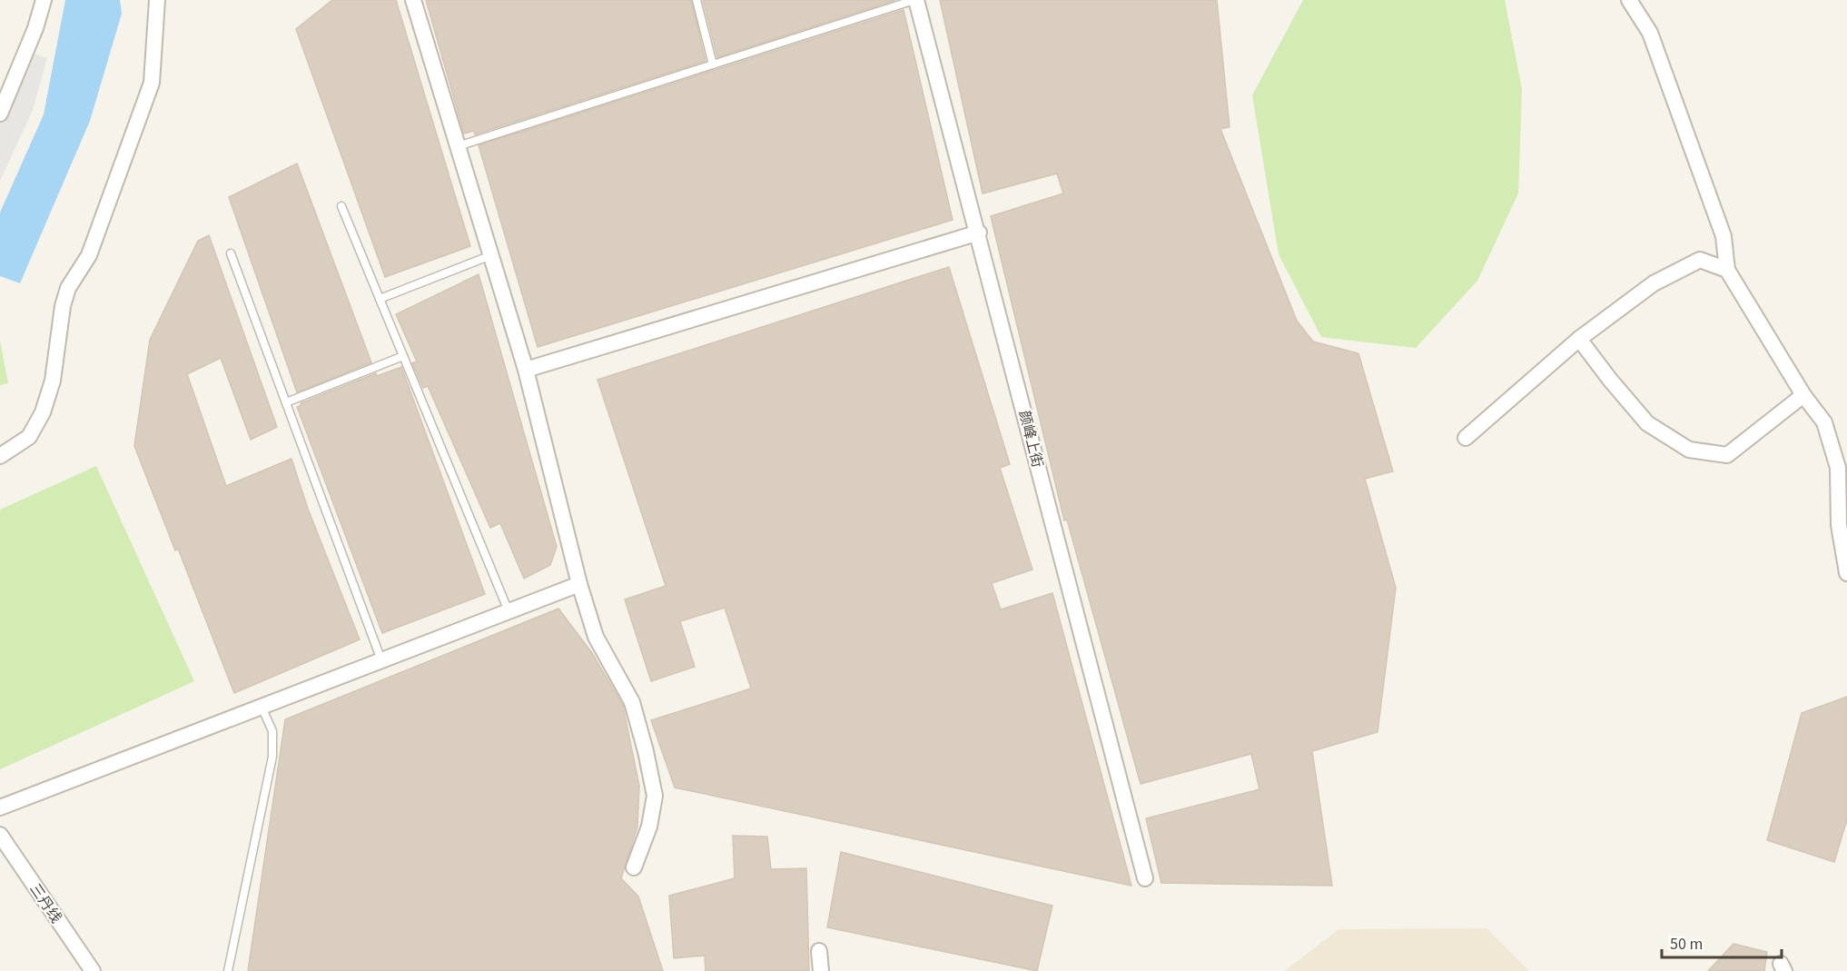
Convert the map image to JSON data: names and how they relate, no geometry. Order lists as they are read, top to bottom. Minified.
{"streets":{"street":["颜峰上街","三丹线"]},"scale_bar":"50 m"}
